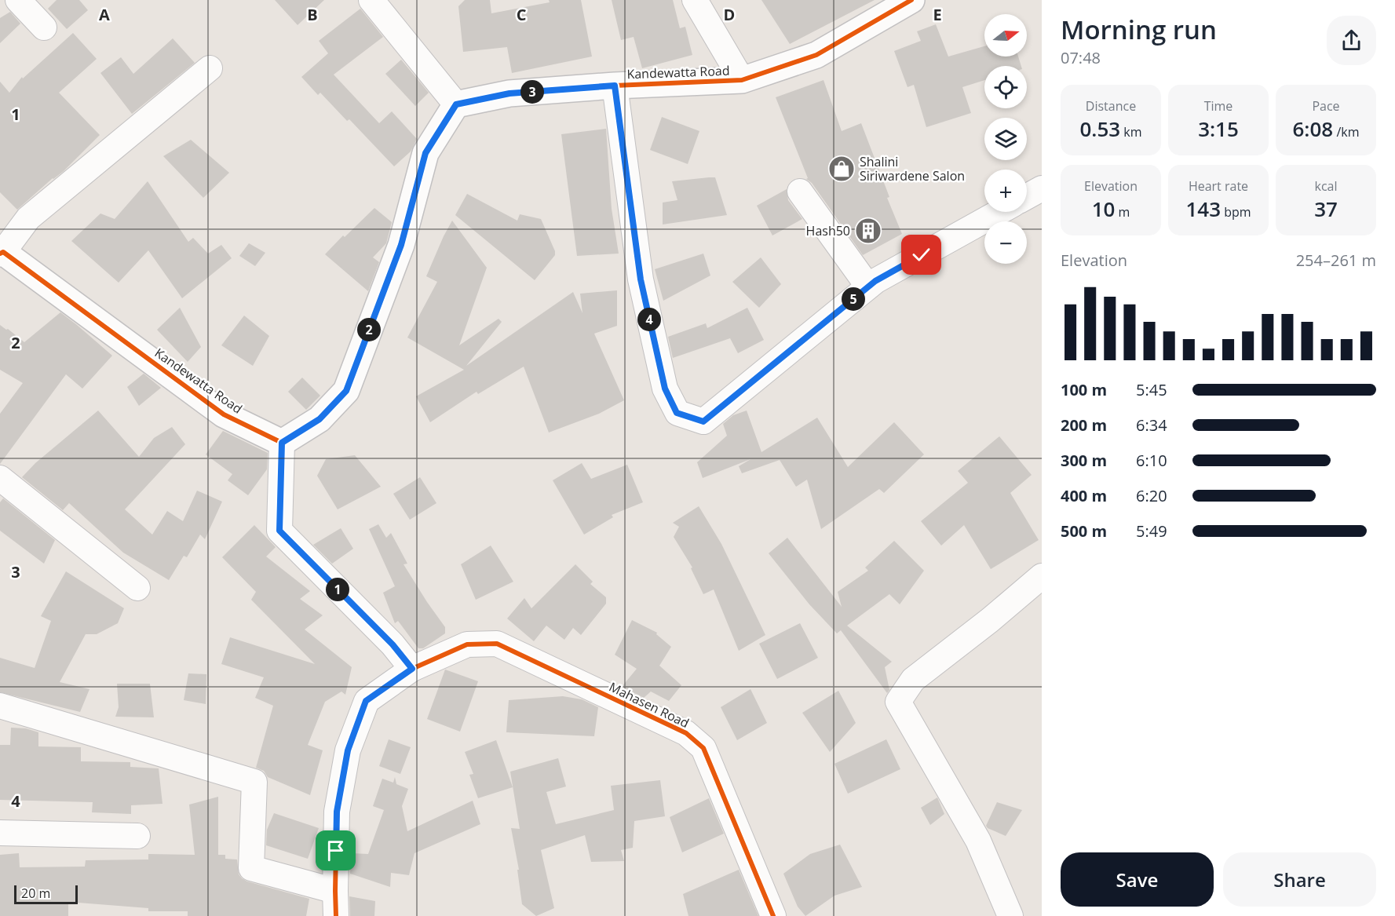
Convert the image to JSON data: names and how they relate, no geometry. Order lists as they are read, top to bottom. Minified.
{"streets":{"street":["Kandewatta Road","Mahasen Road"]},"places":{"shop":["Shalini Siriwardene Salon"],"building":["Hash50"]},"scale_bar":"20 m","north":"right","page":{"heading":["Morning run","07:48"],"map_buttons":["+","−"],"pins":["3","5","4","2","1"],"stats":[["Distance","0.53 km"],["Time","3:15"],["Pace","6:08 /km"],["Elevation","10 m"],["Heart rate","143 bpm"],["kcal","37"]],"chart":["Elevation","254–261 m"],"list":[{"name":"100 m","note":"5:45"},{"name":"200 m","note":"6:34"},{"name":"300 m","note":"6:10"},{"name":"400 m","note":"6:20"},{"name":"500 m","note":"5:49"}],"buttons":["Save","Share"],"scale":"20 m"},"grid":{"columns":["A","B","C","D","E"],"rows":["1","2","3","4"]}}
